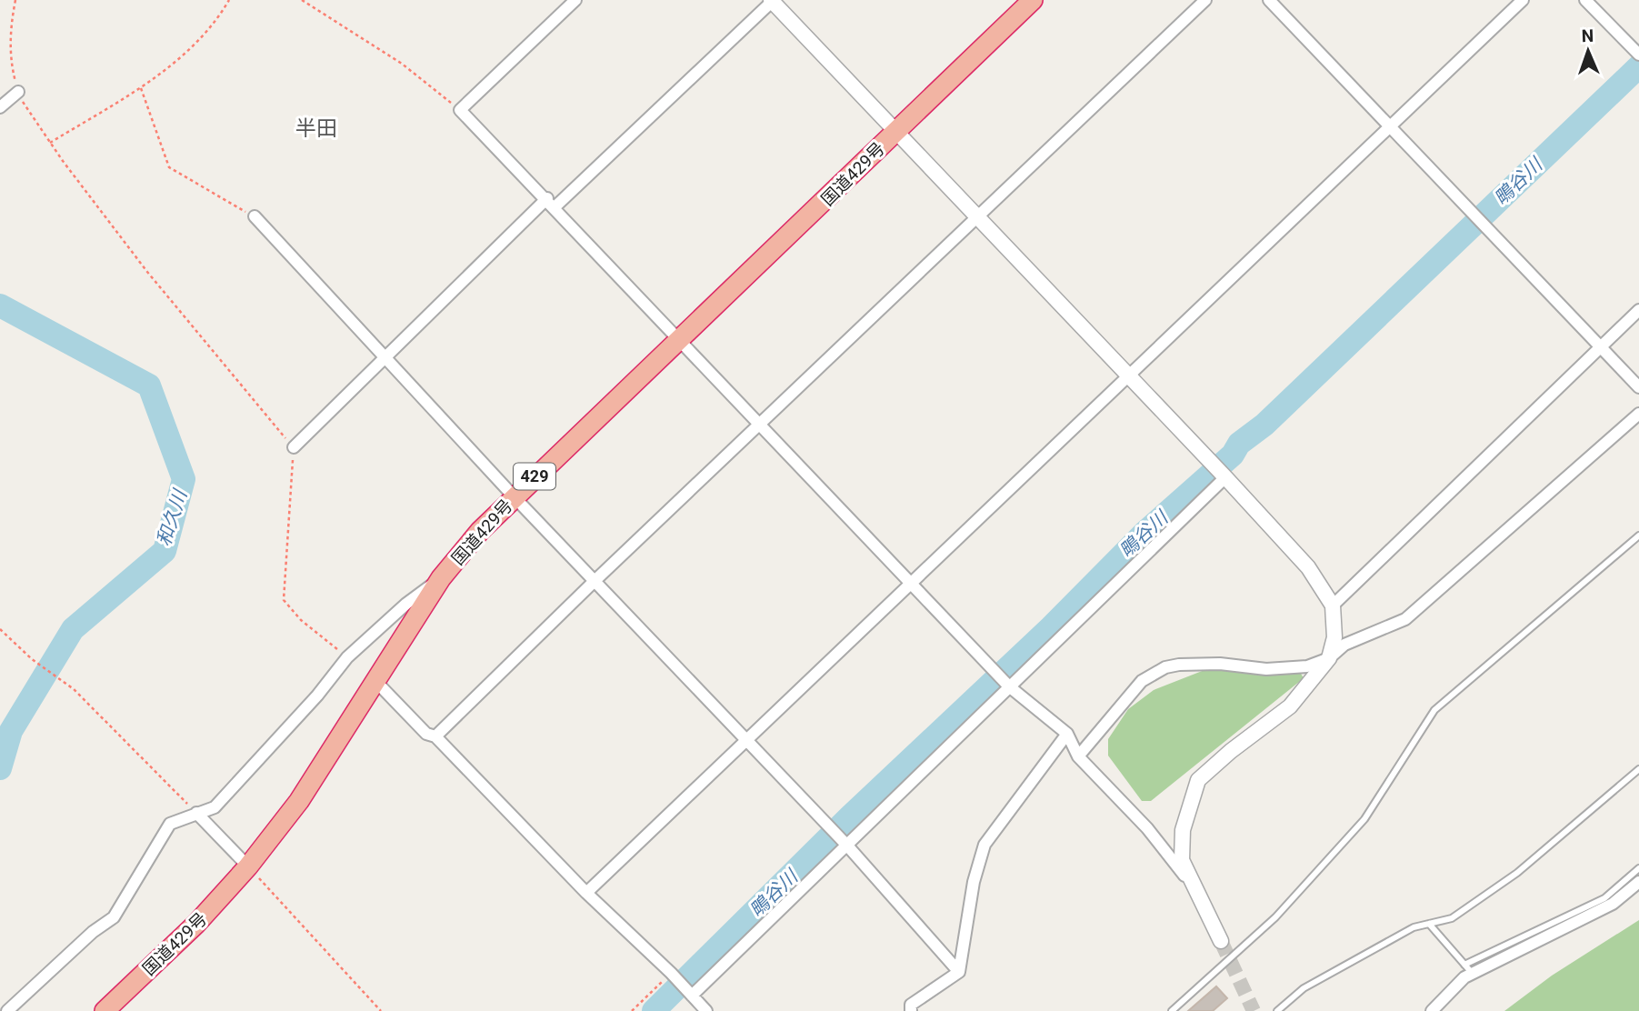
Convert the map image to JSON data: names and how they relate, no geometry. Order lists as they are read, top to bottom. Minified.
{"streets":{"highway":["国道429号","429"]},"districts":["半田"],"water":["鴫谷川","和久川"],"north":"top"}
